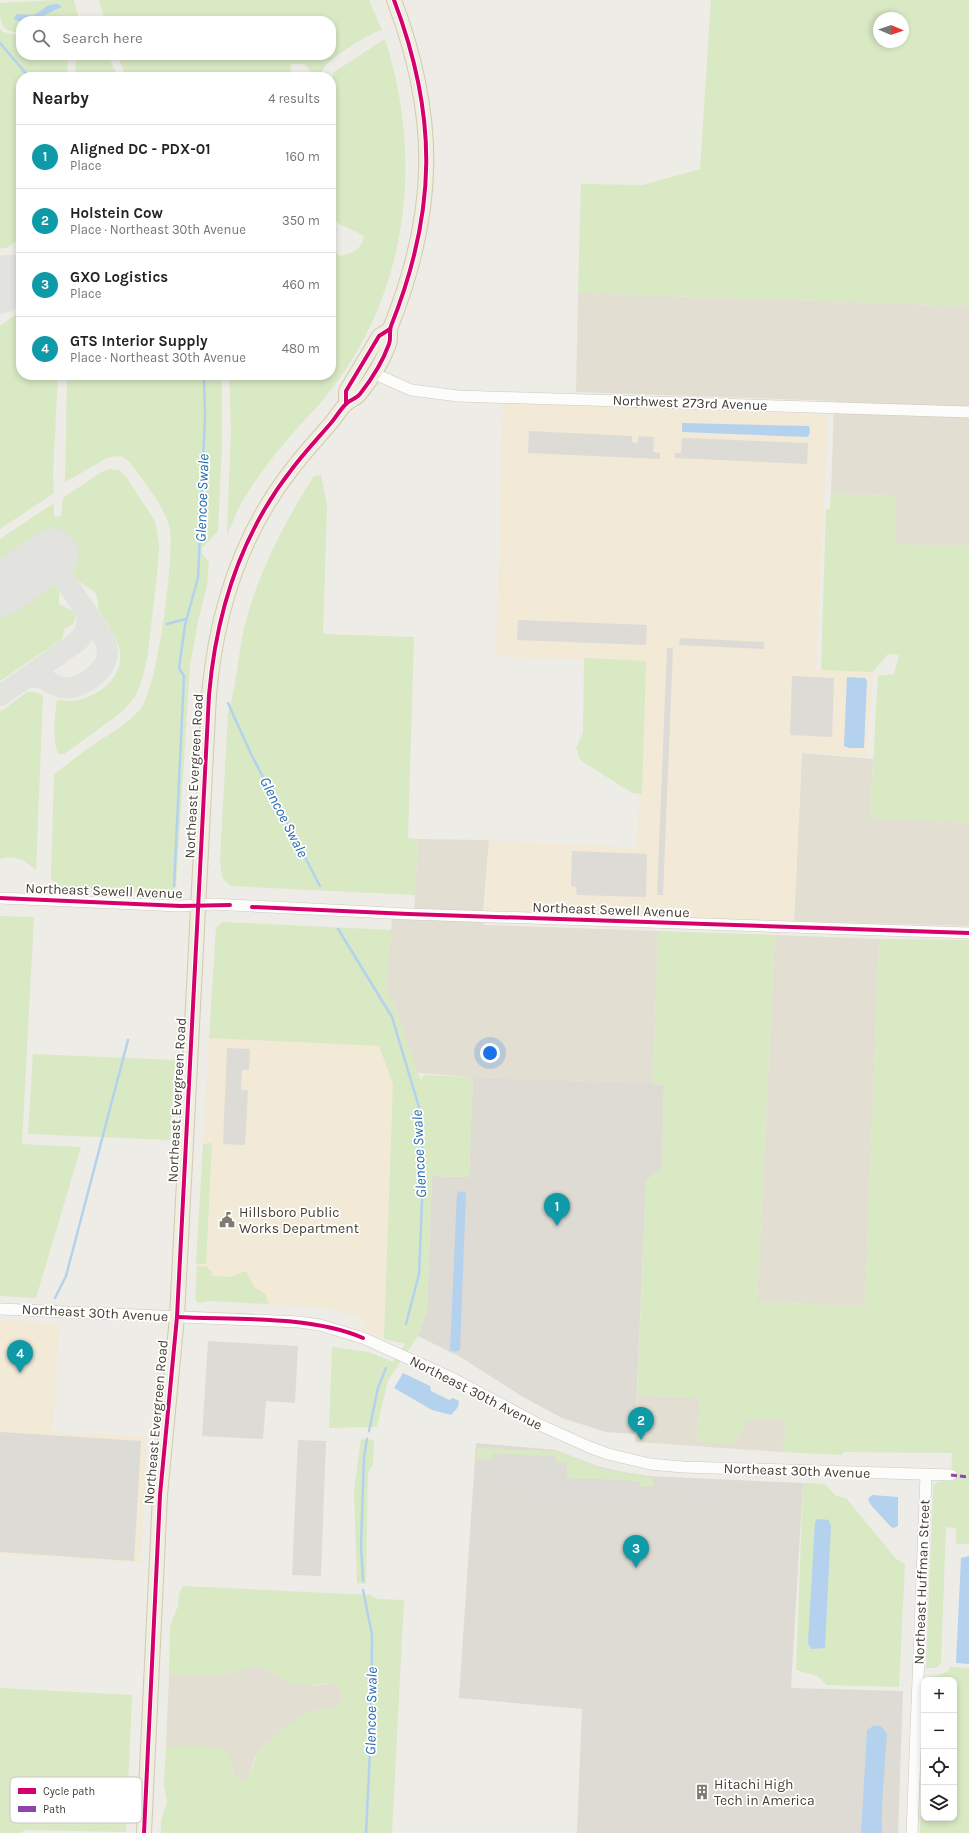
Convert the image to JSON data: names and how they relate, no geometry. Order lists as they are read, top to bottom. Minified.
{"streets":{"main road":["Northeast Evergreen Road"],"street":["Northwest 273rd Avenue","Northeast Sewell Avenue","Northeast 30th Avenue","Northeast Huffman Street"]},"crossings":[["Northwest 273rd Avenue","Northeast Evergreen Road"],["Northeast Evergreen Road","Northeast Sewell Avenue"],["Northeast Evergreen Road","Northeast 30th Avenue"],["Northeast 30th Avenue","Northeast Huffman Street"]],"water":["Glencoe Swale"],"places":{"public building":["Hillsboro Public Works Department"],"building":["Hitachi High Tech in America"]},"legend":["Cycle path","Path"],"north":"right","page":{"search":"Search here","heading":["Nearby","4 results"],"list":[{"mark":"1","name":"Aligned DC - PDX-01","note":"Place","value":"160 m"},{"mark":"2","name":"Holstein Cow","note":"Place · Northeast 30th Avenue","value":"350 m"},{"mark":"3","name":"GXO Logistics","note":"Place","value":"460 m"},{"mark":"4","name":"GTS Interior Supply","note":"Place · Northeast 30th Avenue","value":"480 m"}],"pins":["1","4","2","3"],"map_buttons":["+","−"]}}
